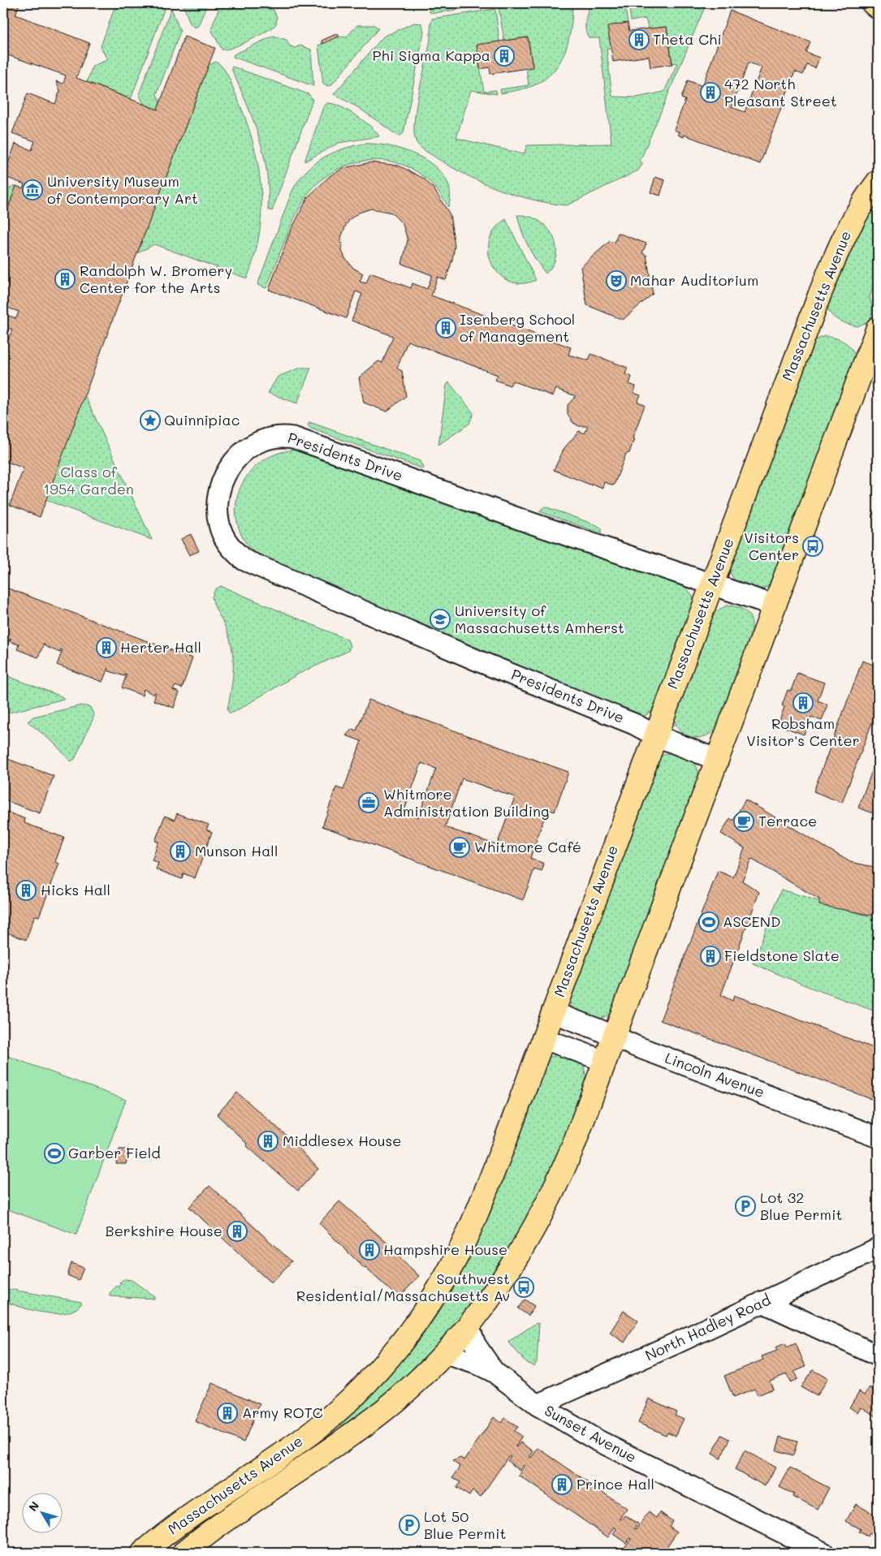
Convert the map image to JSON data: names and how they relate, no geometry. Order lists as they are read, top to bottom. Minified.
{"streets":{"main road":["Massachusetts Avenue"],"street":["Presidents Drive","Lincoln Avenue","North Hadley Road","Sunset Avenue"]},"crossings":[["Massachusetts Avenue","Presidents Drive"],["Massachusetts Avenue","Lincoln Avenue"],["Massachusetts Avenue","Sunset Avenue"],["North Hadley Road","Sunset Avenue"]],"parks":["Class of 1954 Garden"],"places":{"building":["Theta Chi","Phi Sigma Kappa","472 North Pleasant Street","Randolph W. Bromery Center for the Arts","Isenberg School of Management","Herter Hall","Robsham Visitor's Center","Munson Hall","Hicks Hall","Fieldstone Slate","Middlesex House","Berkshire House","Hampshire House","Army ROTC","Prince Hall"],"museum":["University Museum of Contemporary Art"],"theatre":["Mahar Auditorium"],"place":["Quinnipiac"],"bus stop":["Visitors Center","Southwest Residential/Massachusetts Av"],"school or university":["University of Massachusetts Amherst"],"office":["Whitmore Administration Building"],"cafe":["Terrace","Whitmore Café"],"sports":["ASCEND","Garber Field"],"parking":["Lot 32 Blue Permit","Lot 50 Blue Permit"]},"north":"top left"}
